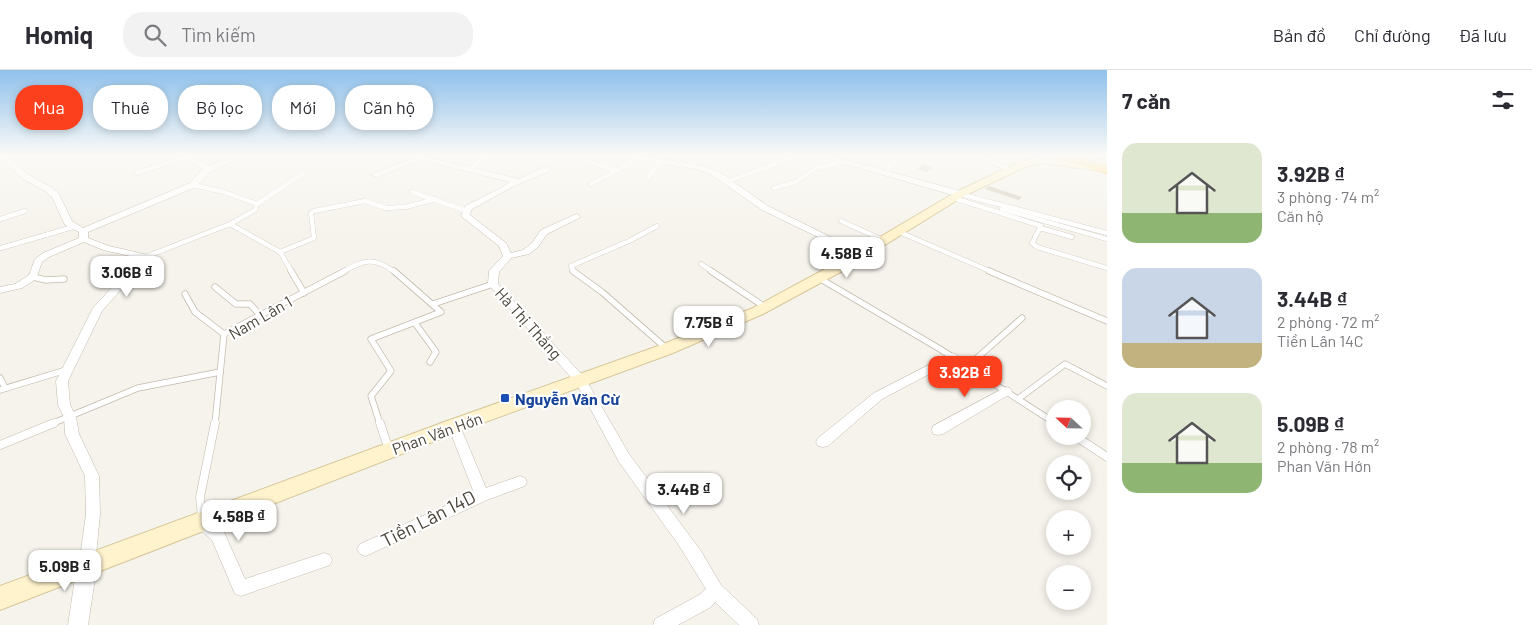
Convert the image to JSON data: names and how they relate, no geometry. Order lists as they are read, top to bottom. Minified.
{"streets":{"main road":["Phan Văn Hớn"],"street":["Hà Thị Thắng","Tiền Lân 14D"],"lane":["Nam Lân 1"]},"crossings":[["Nam Lân 1","Phan Văn Hớn"],["Hà Thị Thắng","Phan Văn Hớn"],["Phan Văn Hớn","Tiền Lân 14D"]],"places":{"transit":["Nguyễn Văn Cừ"]},"north":"left","page":{"header":"Homiq","search":"Tìm kiếm","nav":["Bản đồ","Chỉ đường","Đã lưu"],"heading":"7 căn","chip":["Mua","Thuê","Bộ lọc","Mới","Căn hộ"],"list":[{"name":"3.92B ₫","note":"3 phòng · 74 m² · Căn hộ"},{"name":"3.44B ₫","note":"2 phòng · 72 m² · Tiền Lân 14C"},{"name":"5.09B ₫","note":"2 phòng · 78 m² · Phan Văn Hớn"}],"price":["4.58B ₫","3.06B ₫","7.75B ₫","3.92B ₫","3.44B ₫","4.58B ₫","5.09B ₫"],"map_buttons":["+","−"]}}
